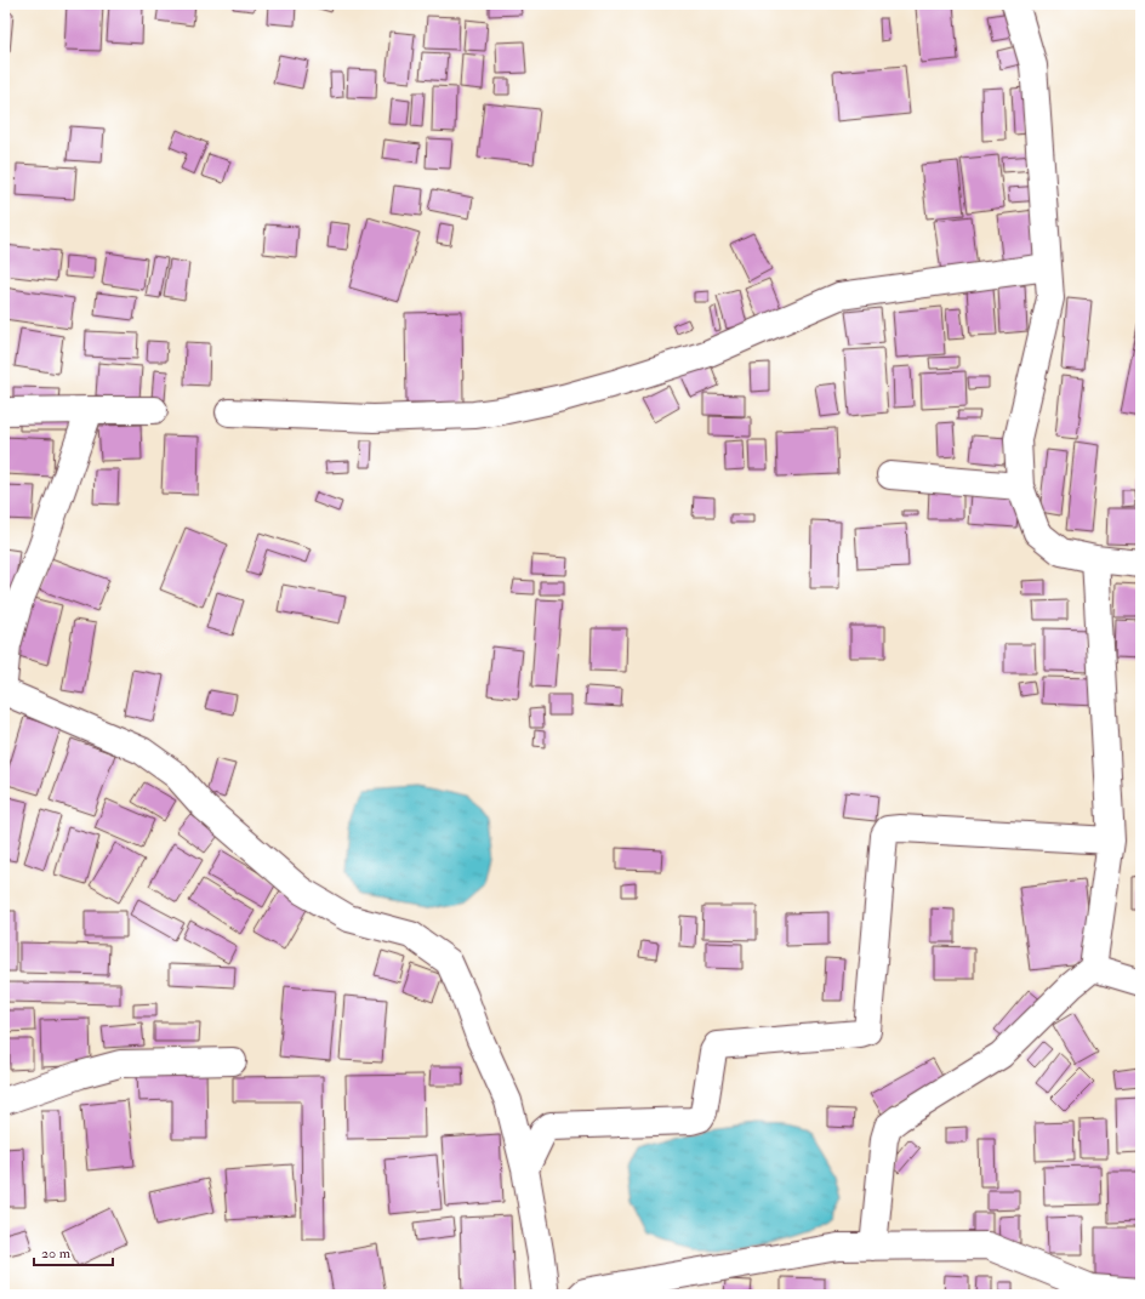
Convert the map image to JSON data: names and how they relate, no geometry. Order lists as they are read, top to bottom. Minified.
{"scale_bar":"20 m"}
